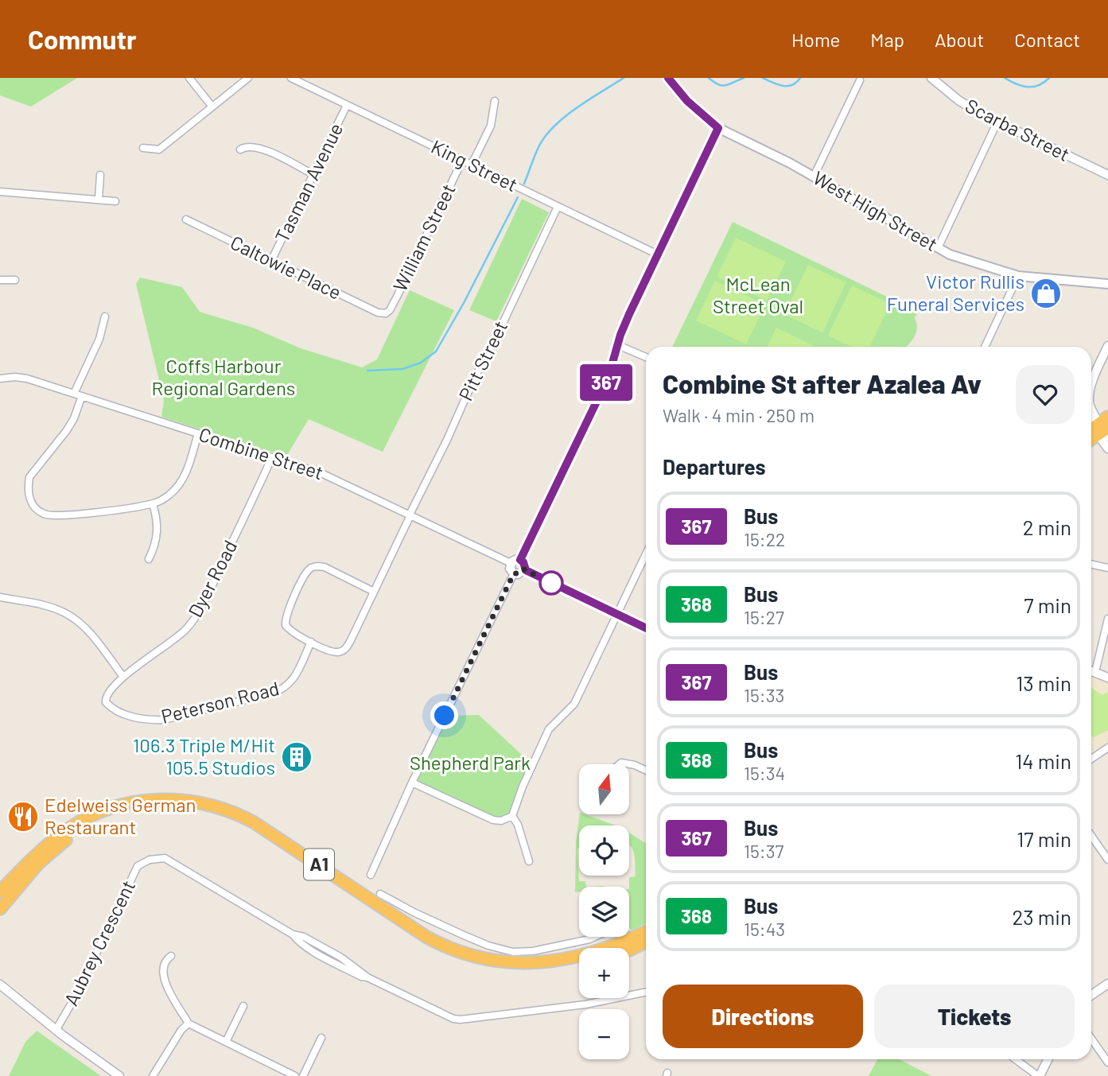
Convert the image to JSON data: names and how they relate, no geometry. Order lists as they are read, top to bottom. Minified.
{"streets":{"highway":["A1"],"main road":["West High Street"],"street":["Scarba Street","King Street","Tasman Avenue","William Street","Caltowie Place","Pitt Street","Combine Street","Dyer Road","Peterson Road","Aubrey Crescent"]},"crossings":[["King Street","Tasman Avenue"],["King Street","William Street"],["King Street","Pitt Street"],["Tasman Avenue","Caltowie Place"],["William Street","Caltowie Place"],["Pitt Street","Combine Street"],["Pitt Street","Peterson Road"],["Combine Street","Dyer Road"],["Dyer Road","Peterson Road"]],"parks":["McLean Street Oval","Coffs Harbour Regional Gardens","Shepherd Park"],"places":{"shop":["Victor Rullis Funeral Services"],"building":["106.3 Triple M/Hit 105.5 Studios"],"restaurant":["Edelweiss German Restaurant"]},"lines":["bus line 367"],"north":"top","page":{"header":"Commutr","nav":["Home","Map","About","Contact"],"on_map":"367","heading":[["Combine St after Azalea Av","Walk · 4 min · 250 m"],"Departures"],"list":[{"mark":"367","name":"Bus","note":"15:22","value":"2 min"},{"mark":"368","name":"Bus","note":"15:27","value":"7 min"},{"mark":"367","name":"Bus","note":"15:33","value":"13 min"},{"mark":"368","name":"Bus","note":"15:34","value":"14 min"},{"mark":"367","name":"Bus","note":"15:37","value":"17 min"},{"mark":"368","name":"Bus","note":"15:43","value":"23 min"}],"map_buttons":["+","−"],"buttons":["Directions","Tickets"]}}
